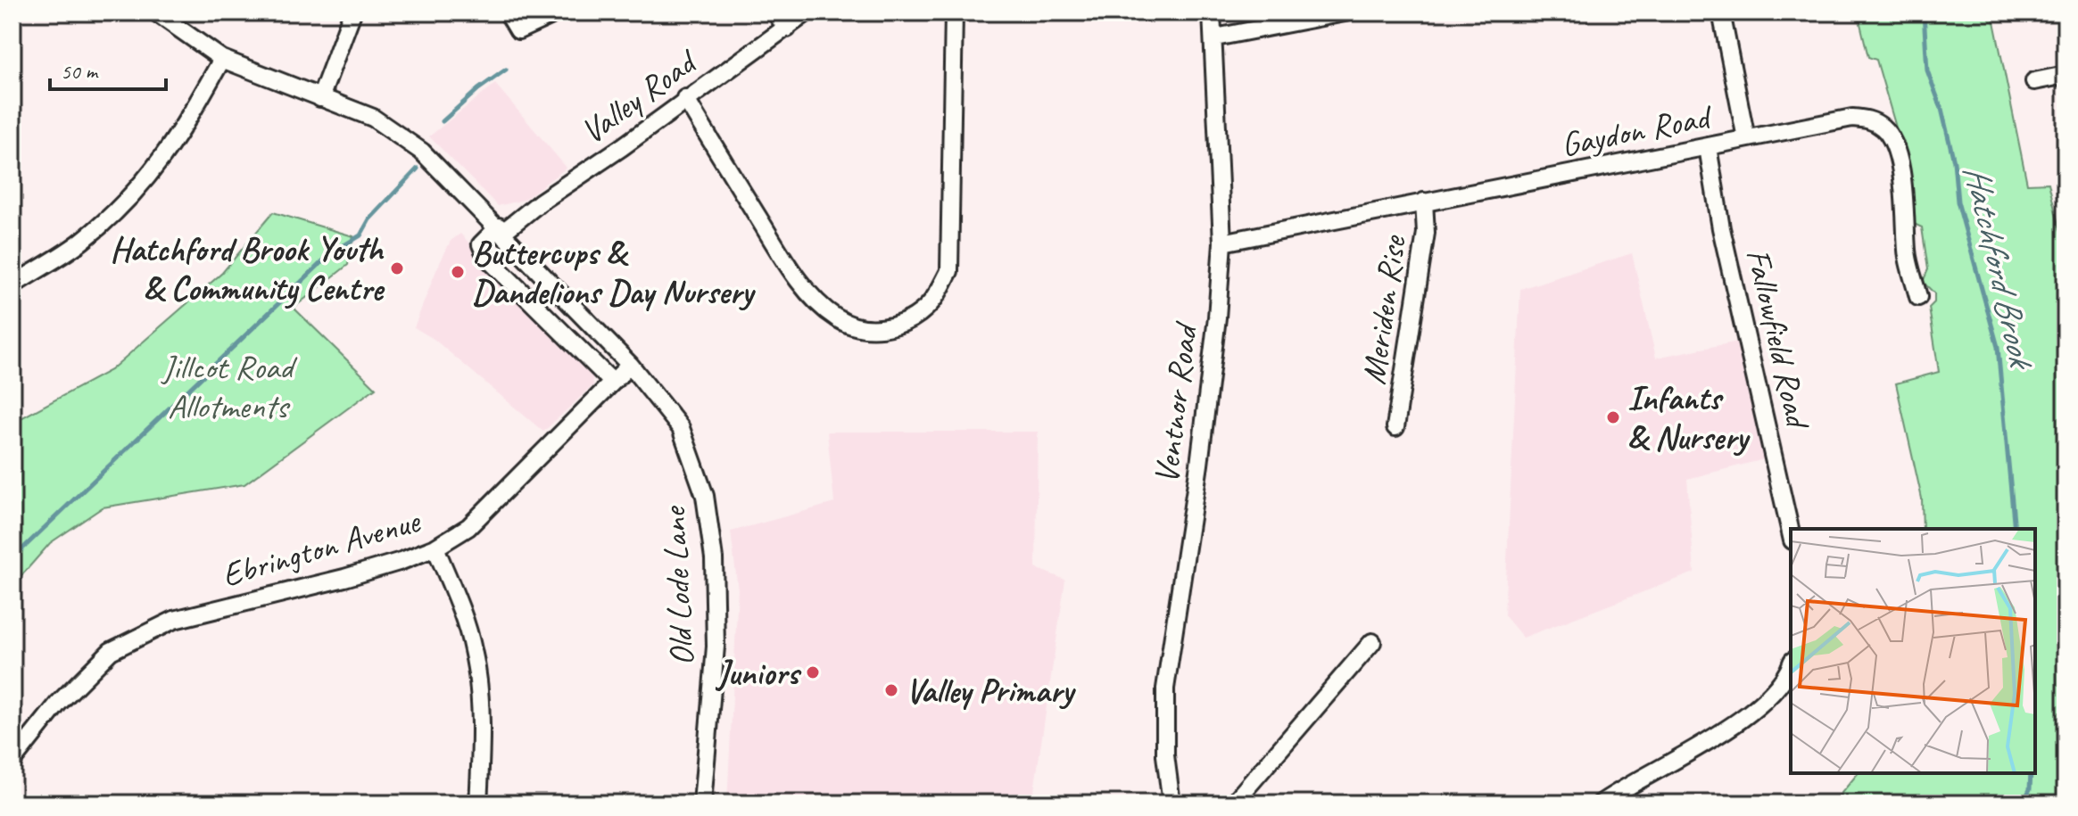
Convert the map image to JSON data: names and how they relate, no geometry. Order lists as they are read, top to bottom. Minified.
{"streets":{"street":["Valley Road","Gaydon Road","Meriden Rise","Fallowfield Road","Ventnor Road","Ebrington Avenue","Old Lode Lane"]},"crossings":[["Valley Road","Old Lode Lane"],["Gaydon Road","Meriden Rise"],["Gaydon Road","Fallowfield Road"],["Gaydon Road","Ventnor Road"],["Ebrington Avenue","Old Lode Lane"]],"water":["Hatchford Brook"],"parks":["Jillcot Road Allotments"],"places":["Hatchford Brook Youth & Community Centre","Buttercups & Dandelions Day Nursery","Infants & Nursery","Juniors","Valley Primary"],"scale_bar":"50 m"}
